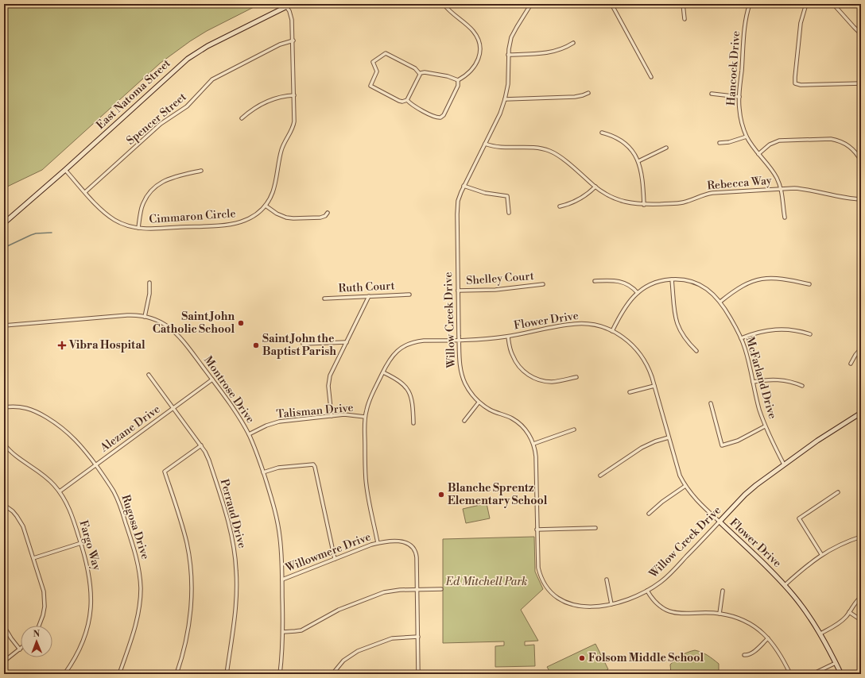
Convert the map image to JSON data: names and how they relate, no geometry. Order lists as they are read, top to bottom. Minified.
{"streets":{"street":["Hancock Drive","East Natoma Street","Spencer Street","Rebecca Way","Cimmaron Circle","Shelley Court","Ruth Court","Willow Creek Drive","Flower Drive","McFarland Drive","Montrose Drive","Talisman Drive","Alezane Drive","Perraud Drive","Rugosa Drive","Fargo Way","Willowmere Drive"]},"crossings":[["Hancock Drive","Rebecca Way"],["East Natoma Street","Cimmaron Circle"],["Spencer Street","Cimmaron Circle"],["Rebecca Way","Willow Creek Drive"],["Shelley Court","Willow Creek Drive"],["Willow Creek Drive","Flower Drive"],["Willow Creek Drive","McFarland Drive"],["Flower Drive","McFarland Drive"],["Flower Drive","Talisman Drive"],["Flower Drive","Willowmere Drive"],["Montrose Drive","Talisman Drive"],["Montrose Drive","Alezane Drive"],["Montrose Drive","Willowmere Drive"],["Alezane Drive","Perraud Drive"],["Alezane Drive","Rugosa Drive"],["Alezane Drive","Fargo Way"]],"parks":["Ed Mitchell Park"],"places":{"other":["Saint John Catholic School","Saint John the Baptist Parish","Blanche Sprentz Elementary School","Folsom Middle School"],"health":["Vibra Hospital"]},"north":"top"}
